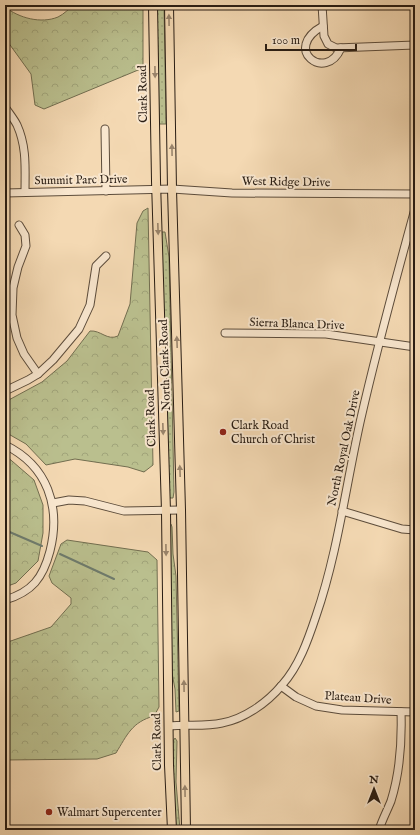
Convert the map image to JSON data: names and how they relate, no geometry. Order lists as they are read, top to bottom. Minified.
{"streets":{"main road":["Clark Road","North Clark Road"],"street":["Summit Parc Drive","West Ridge Drive","Sierra Blanca Drive","North Royal Oak Drive","Plateau Drive"]},"crossings":[["Clark Road","Summit Parc Drive"],["Clark Road","West Ridge Drive"],["Clark Road","North Royal Oak Drive"],["Summit Parc Drive","West Ridge Drive"],["West Ridge Drive","North Clark Road"],["Sierra Blanca Drive","North Royal Oak Drive"],["North Clark Road","North Royal Oak Drive"],["North Royal Oak Drive","Plateau Drive"]],"one_way":["Clark Road","North Clark Road"],"places":["Clark Road Church of Christ","Walmart Supercenter"],"scale_bar":"100 m","north":"top"}
